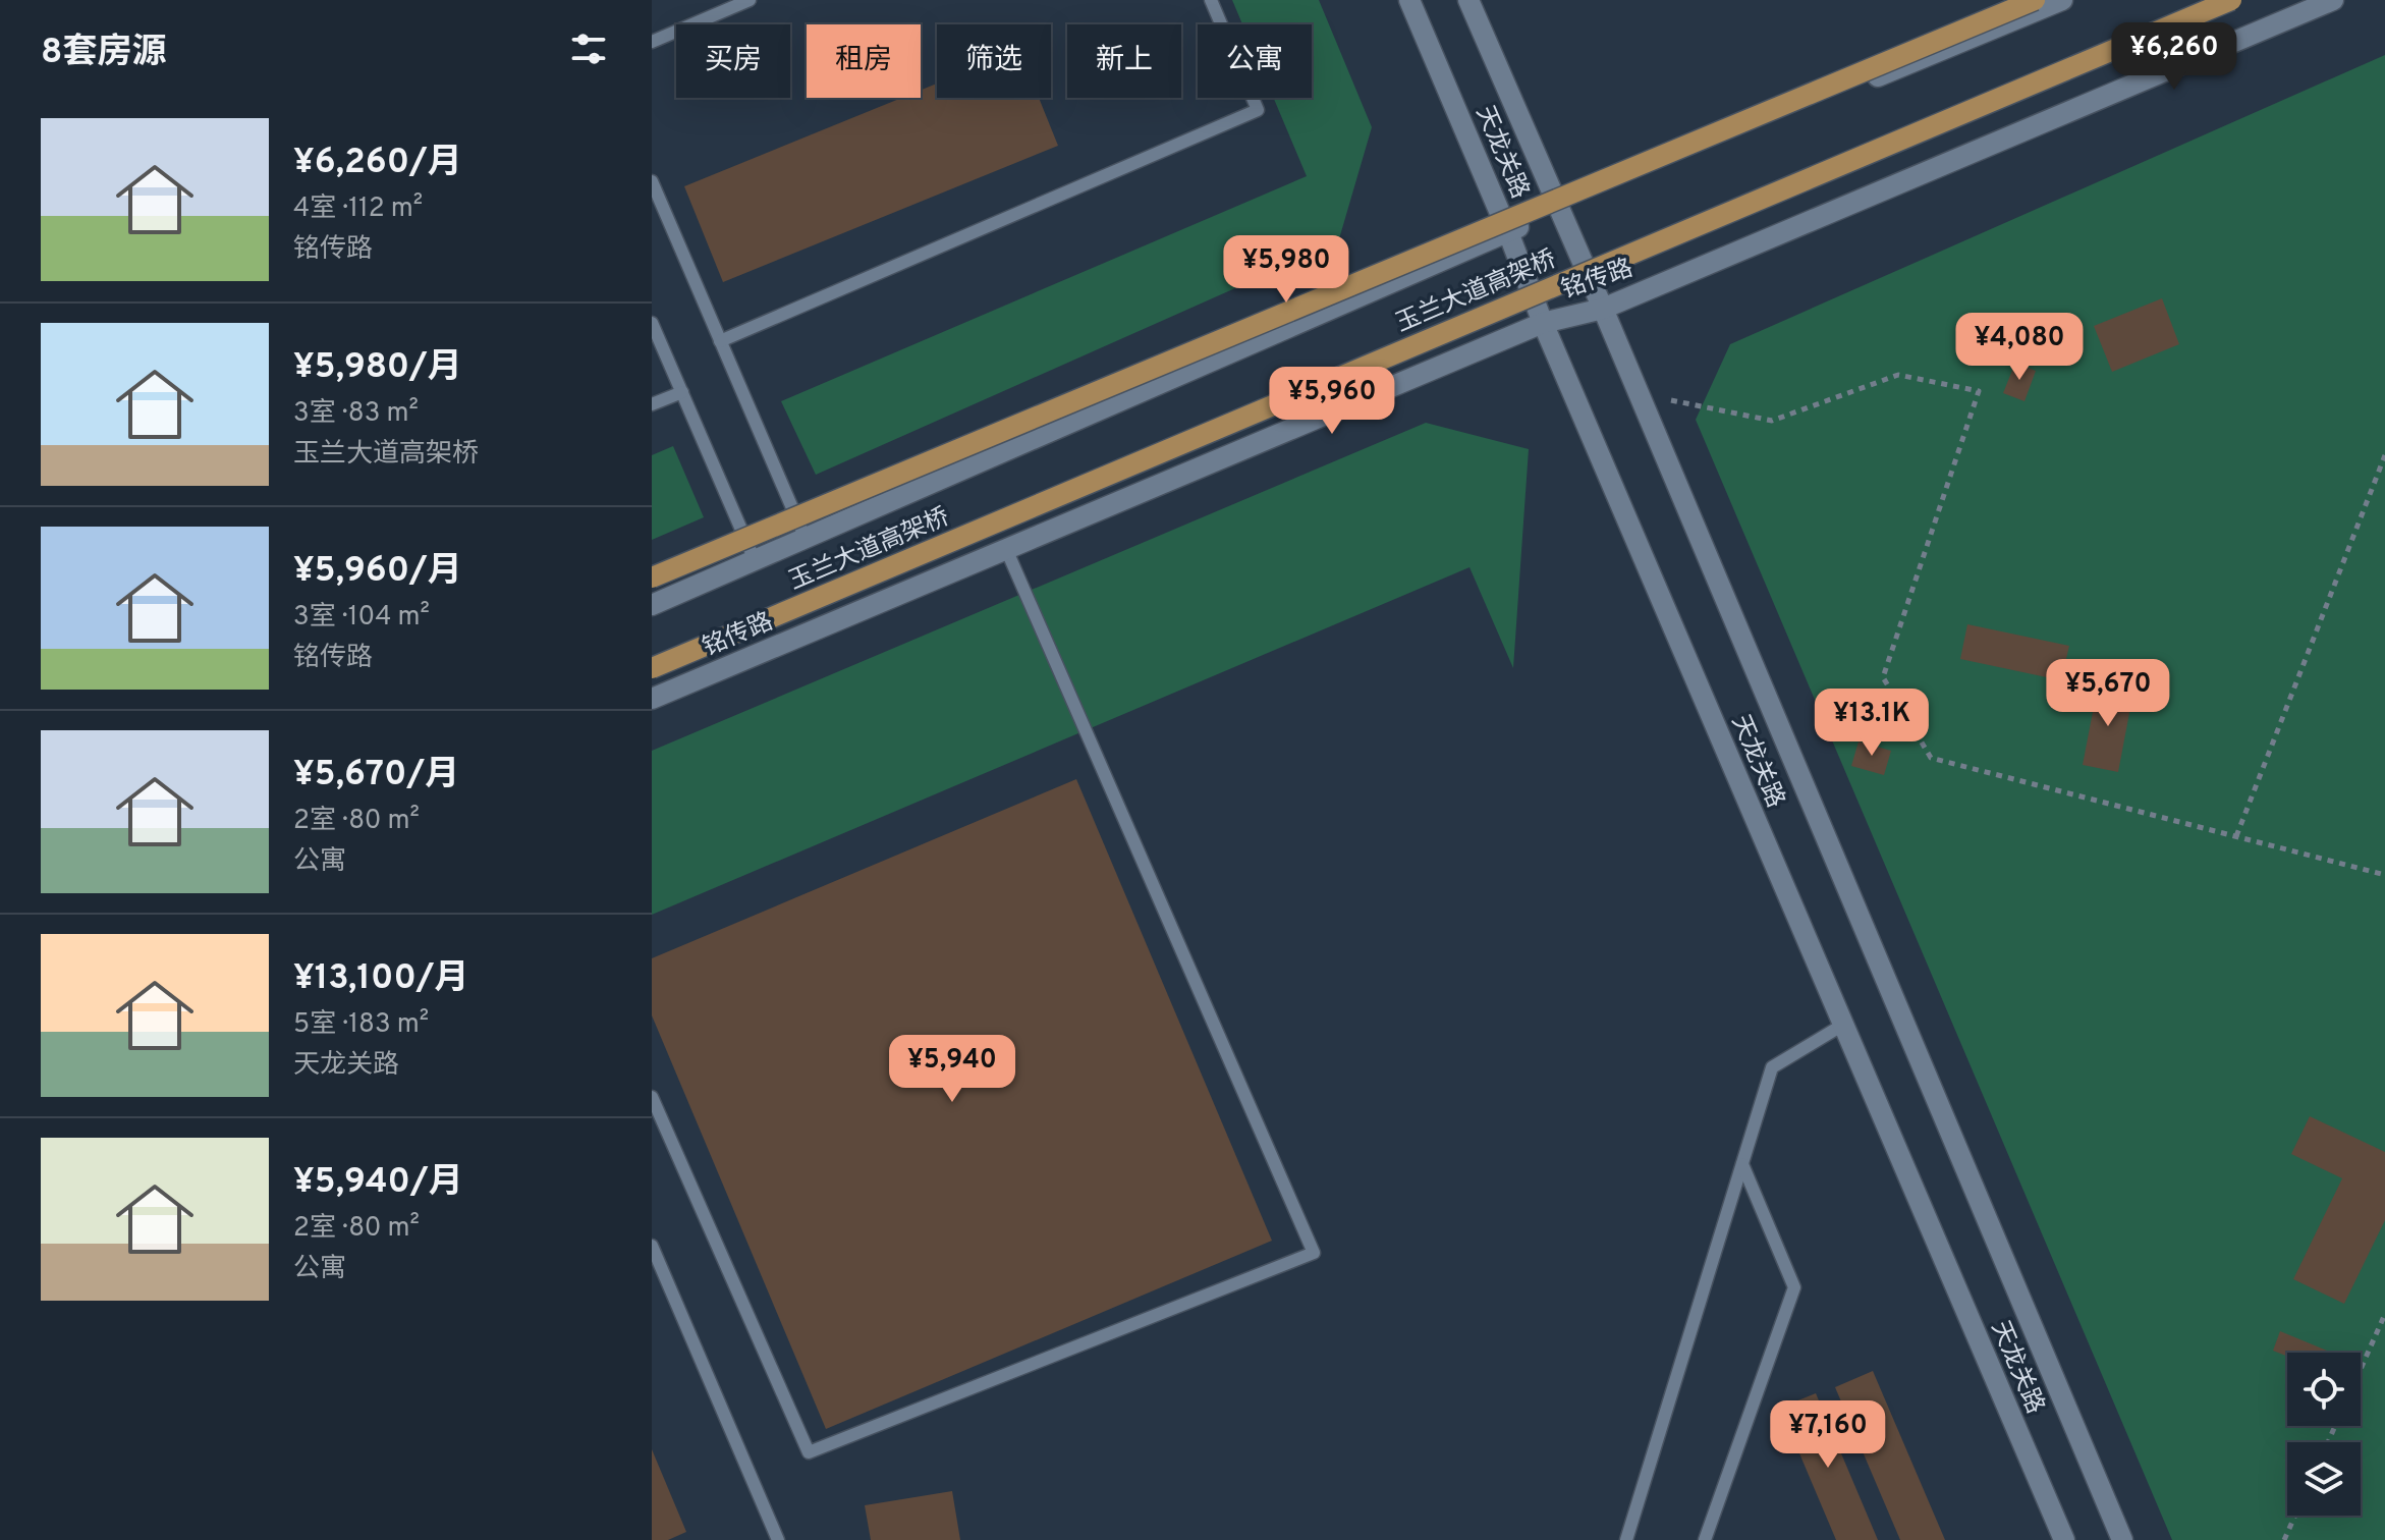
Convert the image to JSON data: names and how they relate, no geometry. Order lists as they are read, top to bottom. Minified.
{"streets":{"main road":["天龙关路","铭传路","玉兰大道高架桥"]},"crossings":[["天龙关路","铭传路"]],"page":{"heading":"8套房源","price":["¥6,260","¥5,980","¥4,080","¥5,960","¥5,670","¥13.1K","¥5,940","¥7,160"],"chip":["买房","租房","筛选","新上","公寓"],"list":[{"name":"¥6,260/月","note":"4室 · 112 m² · 铭传路"},{"name":"¥5,980/月","note":"3室 · 83 m² · 玉兰大道高架桥"},{"name":"¥5,960/月","note":"3室 · 104 m² · 铭传路"},{"name":"¥5,670/月","note":"2室 · 80 m² · 公寓"},{"name":"¥13,100/月","note":"5室 · 183 m² · 天龙关路"},{"name":"¥5,940/月","note":"2室 · 80 m² · 公寓"}]}}
